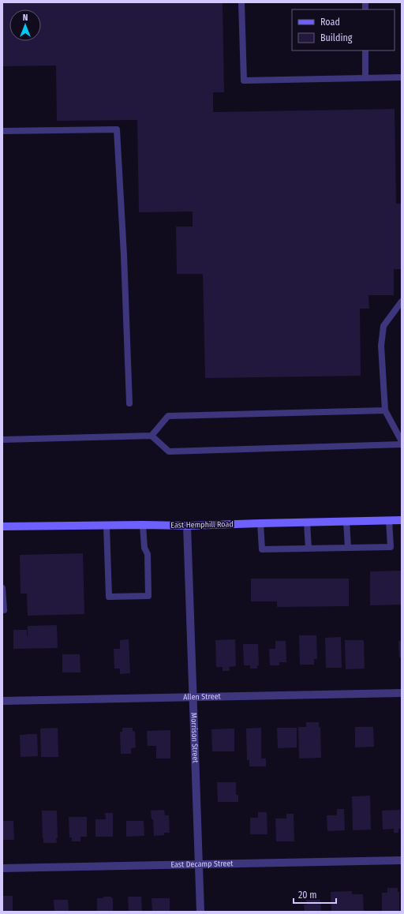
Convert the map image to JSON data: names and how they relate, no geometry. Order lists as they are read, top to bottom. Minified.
{"streets":{"street":["East Hemphill Road","Allen Street","Morrison Street","East Decamp Street"]},"crossings":[["East Hemphill Road","Morrison Street"],["Allen Street","Morrison Street"],["Morrison Street","East Decamp Street"]],"legend":["Road","Building"],"scale_bar":"20 m","north":"top"}
